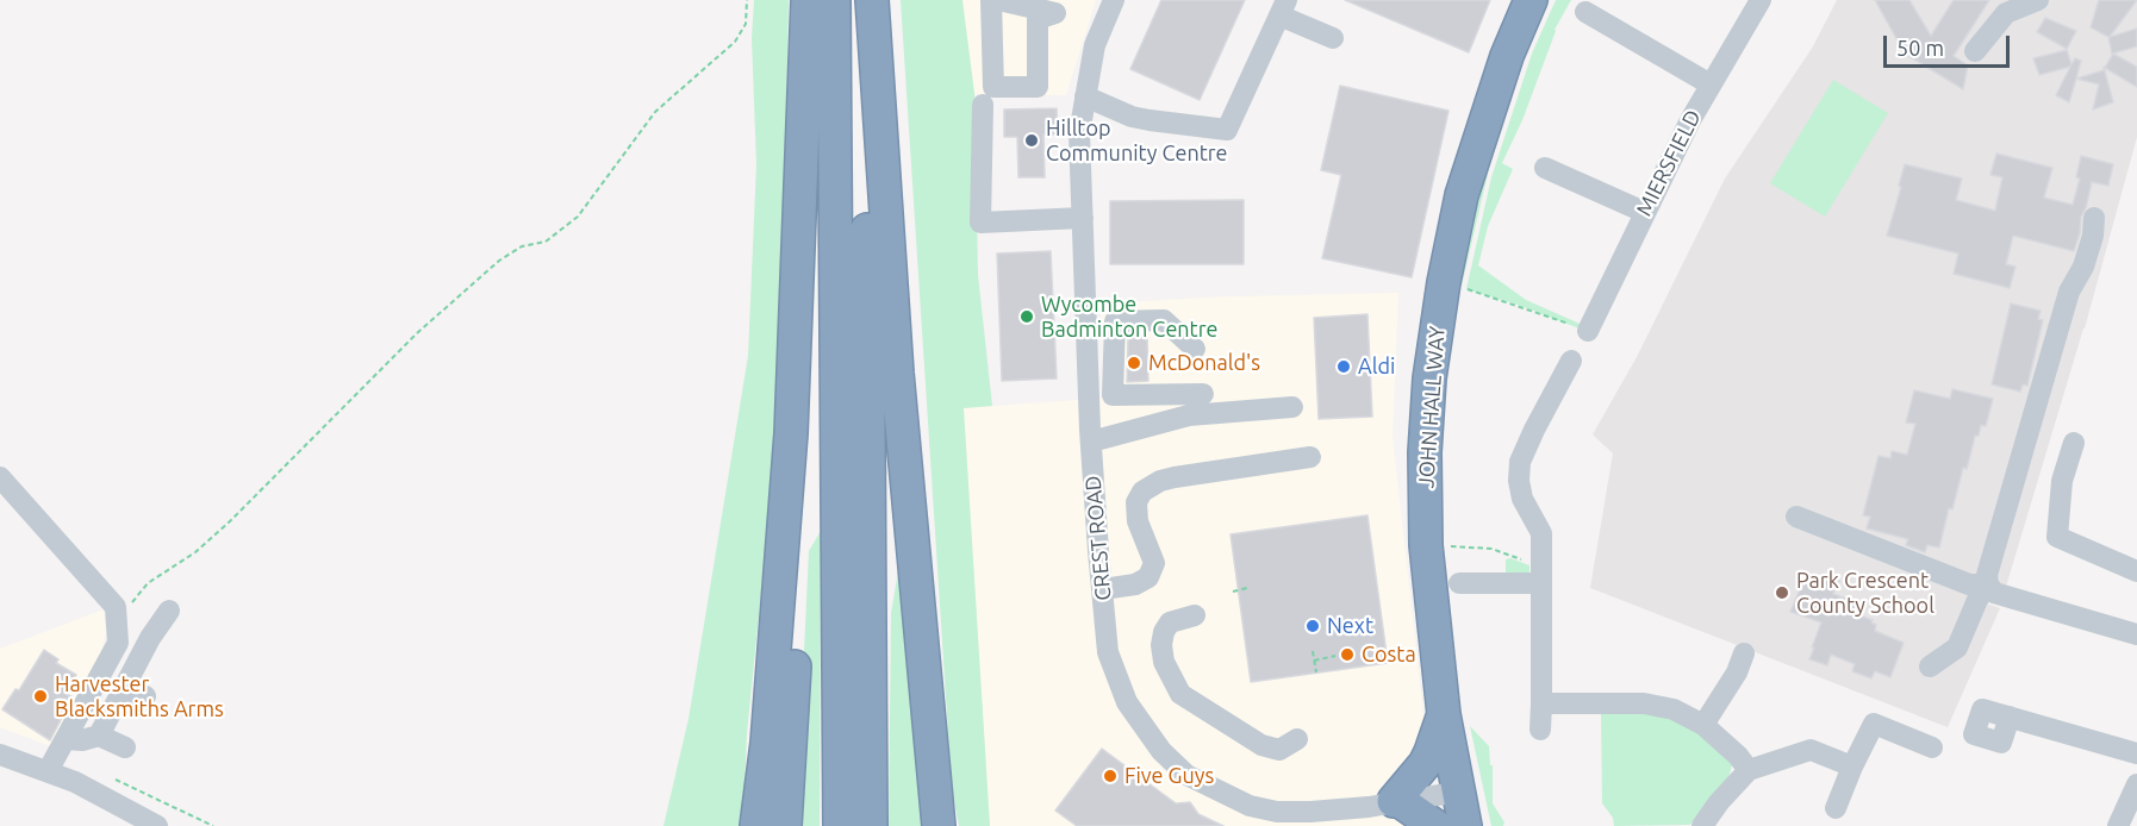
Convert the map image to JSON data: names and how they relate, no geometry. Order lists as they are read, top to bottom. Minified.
{"streets":{"highway":["JOHN HALL WAY"],"street":["MIERSFIELD","CREST ROAD"]},"crossings":[["JOHN HALL WAY","CREST ROAD"]],"places":["Hilltop Community Centre","Wycombe Badminton Centre","McDonald's","Aldi","Park Crescent County School","Next","Costa","Harvester Blacksmiths Arms","Five Guys"],"scale_bar":"50 m"}
